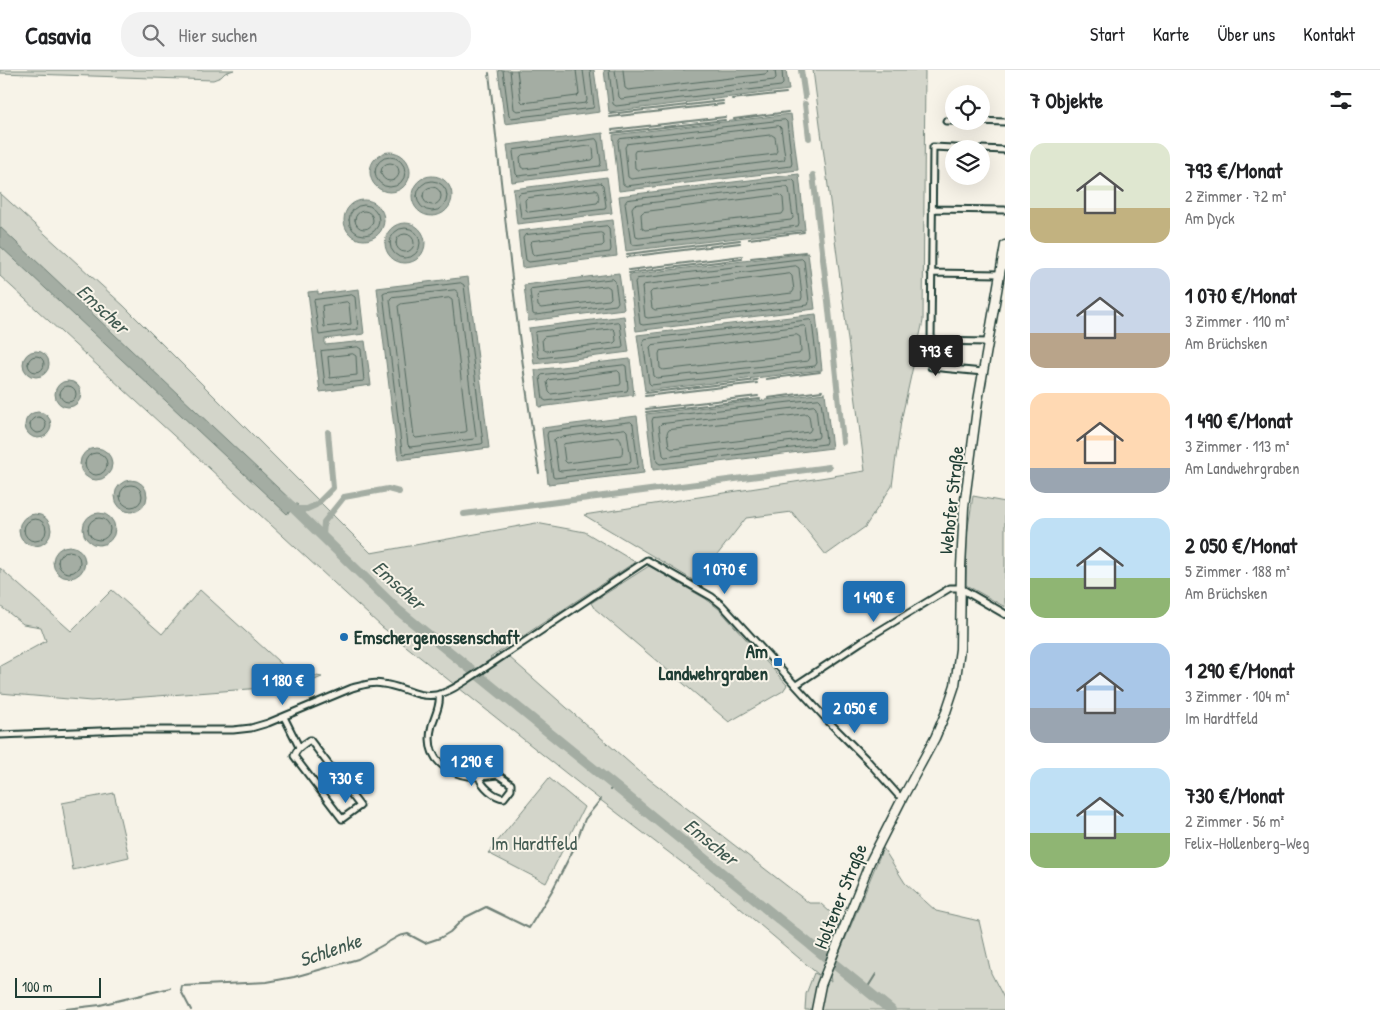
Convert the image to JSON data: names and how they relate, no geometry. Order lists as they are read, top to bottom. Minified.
{"streets":{"main road":["Wehofer Straße","Holtener Straße"]},"crossings":[["Wehofer Straße","Holtener Straße"]],"water":["Emscher","Schlenke"],"parks":["Im Hardtfeld"],"places":{"other":["Emschergenossenschaft"],"transit":["Am Landwehrgraben"]},"scale_bar":"100 m","page":{"header":"Casavia","search":"Hier suchen","nav":["Start","Karte","Über uns","Kontakt"],"heading":"7 Objekte","list":[{"name":"793 €/Monat","note":"2 Zimmer · 72 m² · Am Dyck"},{"name":"1 070 €/Monat","note":"3 Zimmer · 110 m² · Am Brüchsken"},{"name":"1 490 €/Monat","note":"3 Zimmer · 113 m² · Am Landwehrgraben"},{"name":"2 050 €/Monat","note":"5 Zimmer · 188 m² · Am Brüchsken"},{"name":"1 290 €/Monat","note":"3 Zimmer · 104 m² · Im Hardtfeld"},{"name":"730 €/Monat","note":"2 Zimmer · 56 m² · Felix-Hollenberg-Weg"}],"price":["793 €","1 070 €","1 490 €","1 180 €","2 050 €","1 290 €","730 €"],"scale":"100 m"}}
